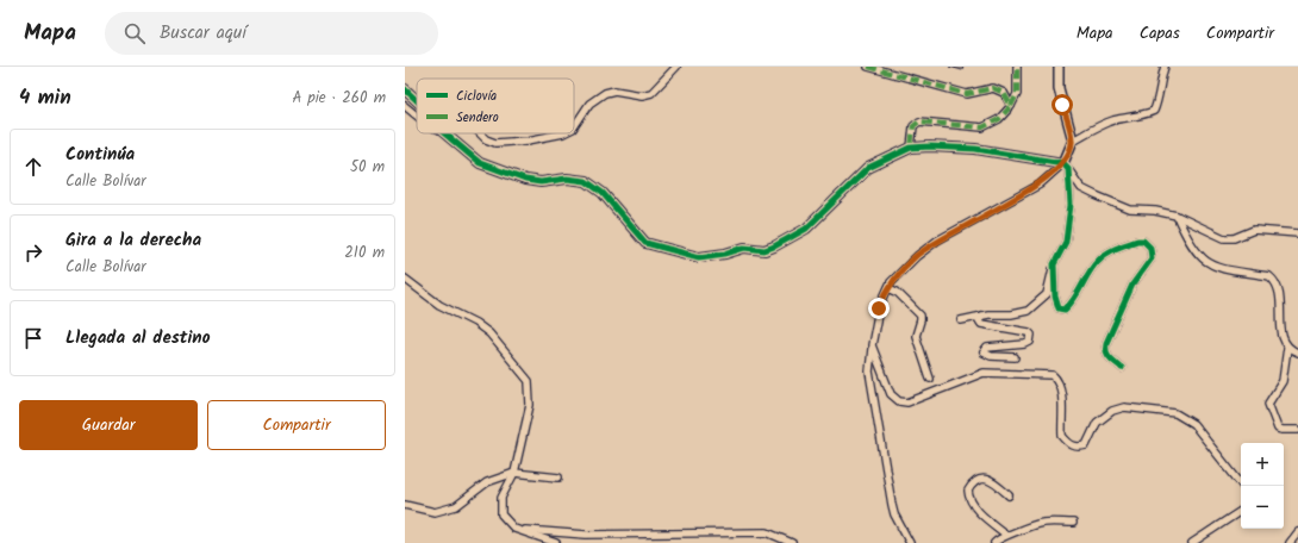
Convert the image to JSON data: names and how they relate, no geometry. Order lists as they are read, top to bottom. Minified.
{"legend":["Ciclovía","Sendero"],"page":{"header":"Mapa","search":"Buscar aquí","nav":["Mapa","Capas","Compartir"],"heading":["4 min","A pie · 260 m"],"list":[["Continúa","Calle Bolívar","50 m"],["Gira a la derecha","Calle Bolívar","210 m"],"Llegada al destino"],"buttons":["Guardar","Compartir"],"map_buttons":["+","−"]}}
